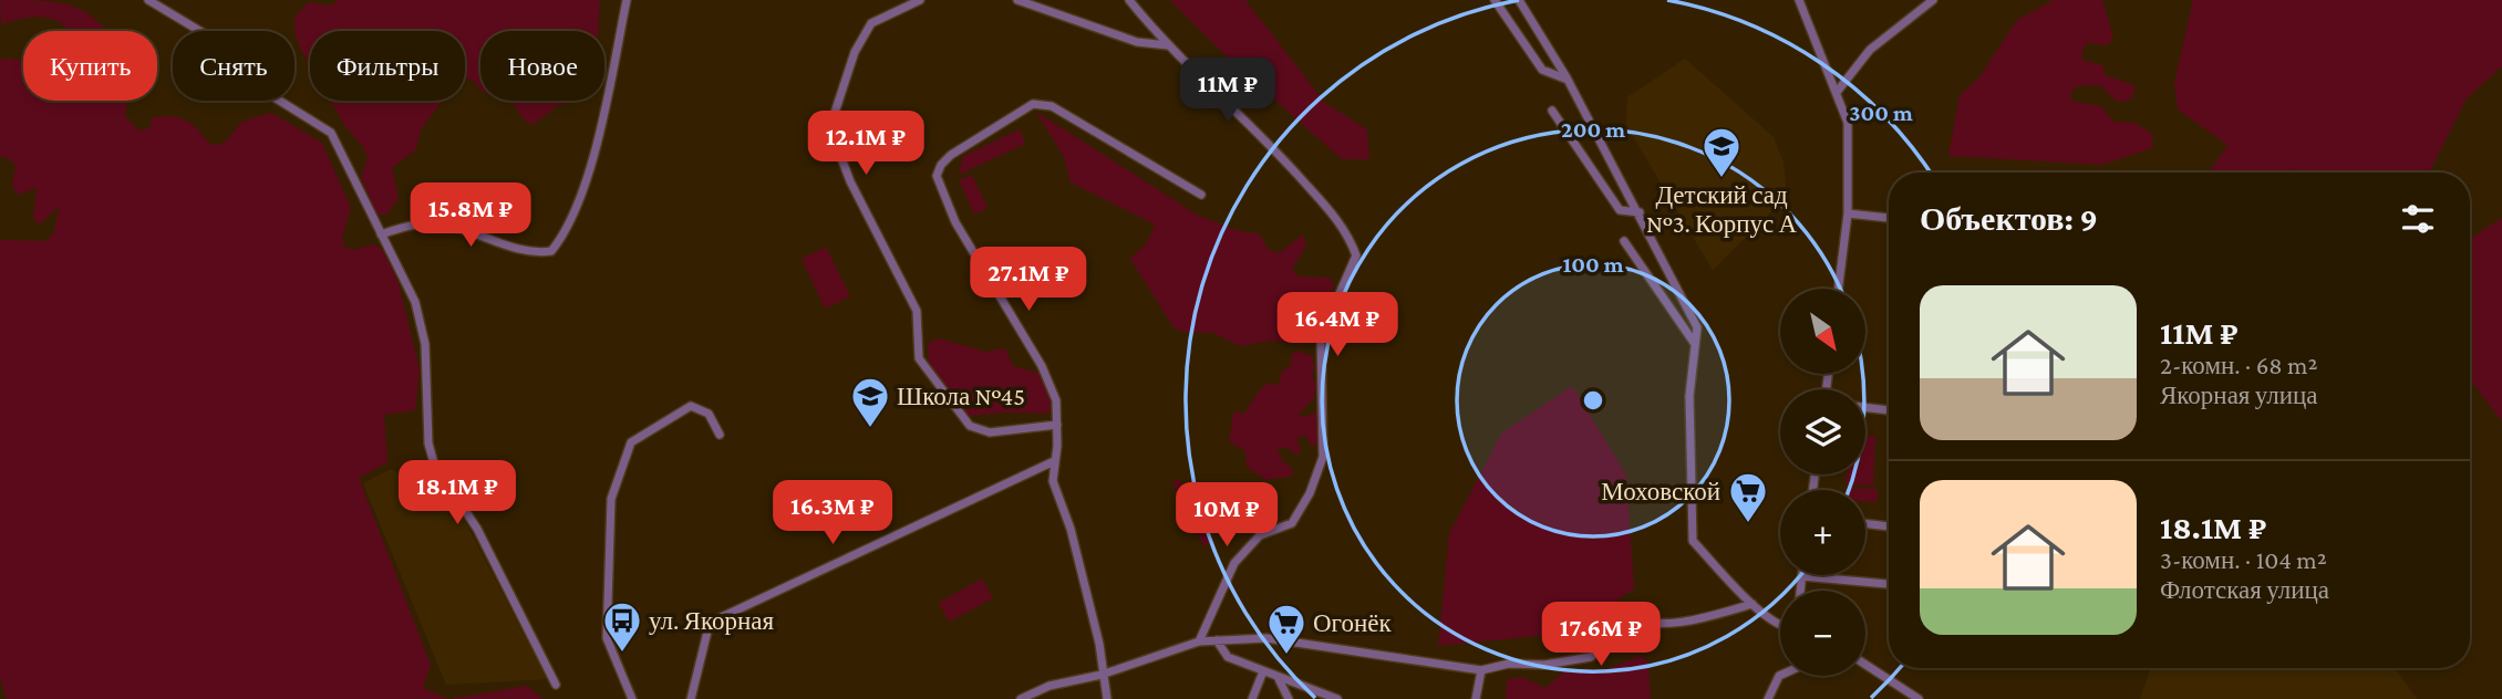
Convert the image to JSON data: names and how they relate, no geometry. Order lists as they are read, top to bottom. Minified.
{"places":{"school or university":["Детский сад №3. Корпус А","Школа №45"],"supermarket":["Моховской","Огонёк"],"bus stop":["ул. Якорная"]},"north":"bottom right","page":{"chip":["Купить","Снять","Фильтры","Новое"],"price":["11M ₽","12.1M ₽","15.8M ₽","27.1M ₽","16.4M ₽","18.1M ₽","16.3M ₽","10M ₽","17.6M ₽"],"heading":"Объектов: 9","list":[{"name":"11M ₽","note":"2-комн. · 68 m² · Якорная улица"},{"name":"18.1M ₽","note":"3-комн. · 104 m² · Флотская улица"}],"map_buttons":["+","−"]},"rings":["300 m","200 m","100 m"]}
